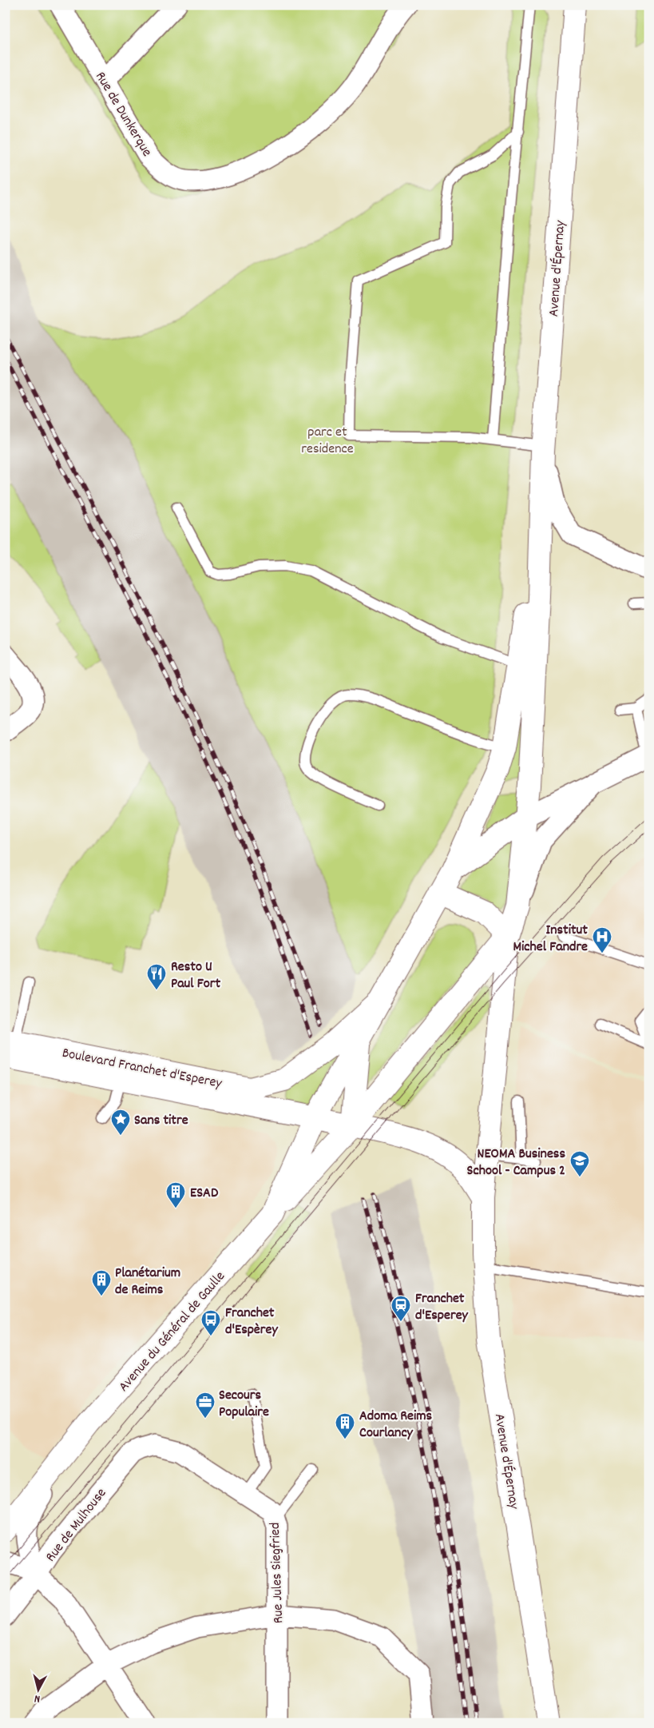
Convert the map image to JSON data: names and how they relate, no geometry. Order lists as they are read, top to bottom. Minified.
{"streets":{"main road":["Avenue d'Épernay","Boulevard Franchet d'Esperey","Avenue du Général de Gaulle"],"street":["Rue de Dunkerque","Rue de Mulhouse","Rue Jules Siegfried"]},"crossings":[["Avenue d'Épernay","Boulevard Franchet d'Esperey"],["Avenue d'Épernay","Avenue du Général de Gaulle"],["Boulevard Franchet d'Esperey","Avenue du Général de Gaulle"],["Rue de Mulhouse","Rue Jules Siegfried"]],"parks":["parc et residence"],"places":{"hospital":["Institut Michel Fandre"],"restaurant":["Resto U Paul Fort"],"place":["Sans titre"],"school or university":["NEOMA Business School - Campus 2"],"building":["ESAD","Planétarium de Reims","Adoma Reims Courlancy"],"station":["Franchet d'Esperey"],"bus stop":["Franchet d'Espèrey"],"office":["Secours Populaire"]},"north":"bottom"}
